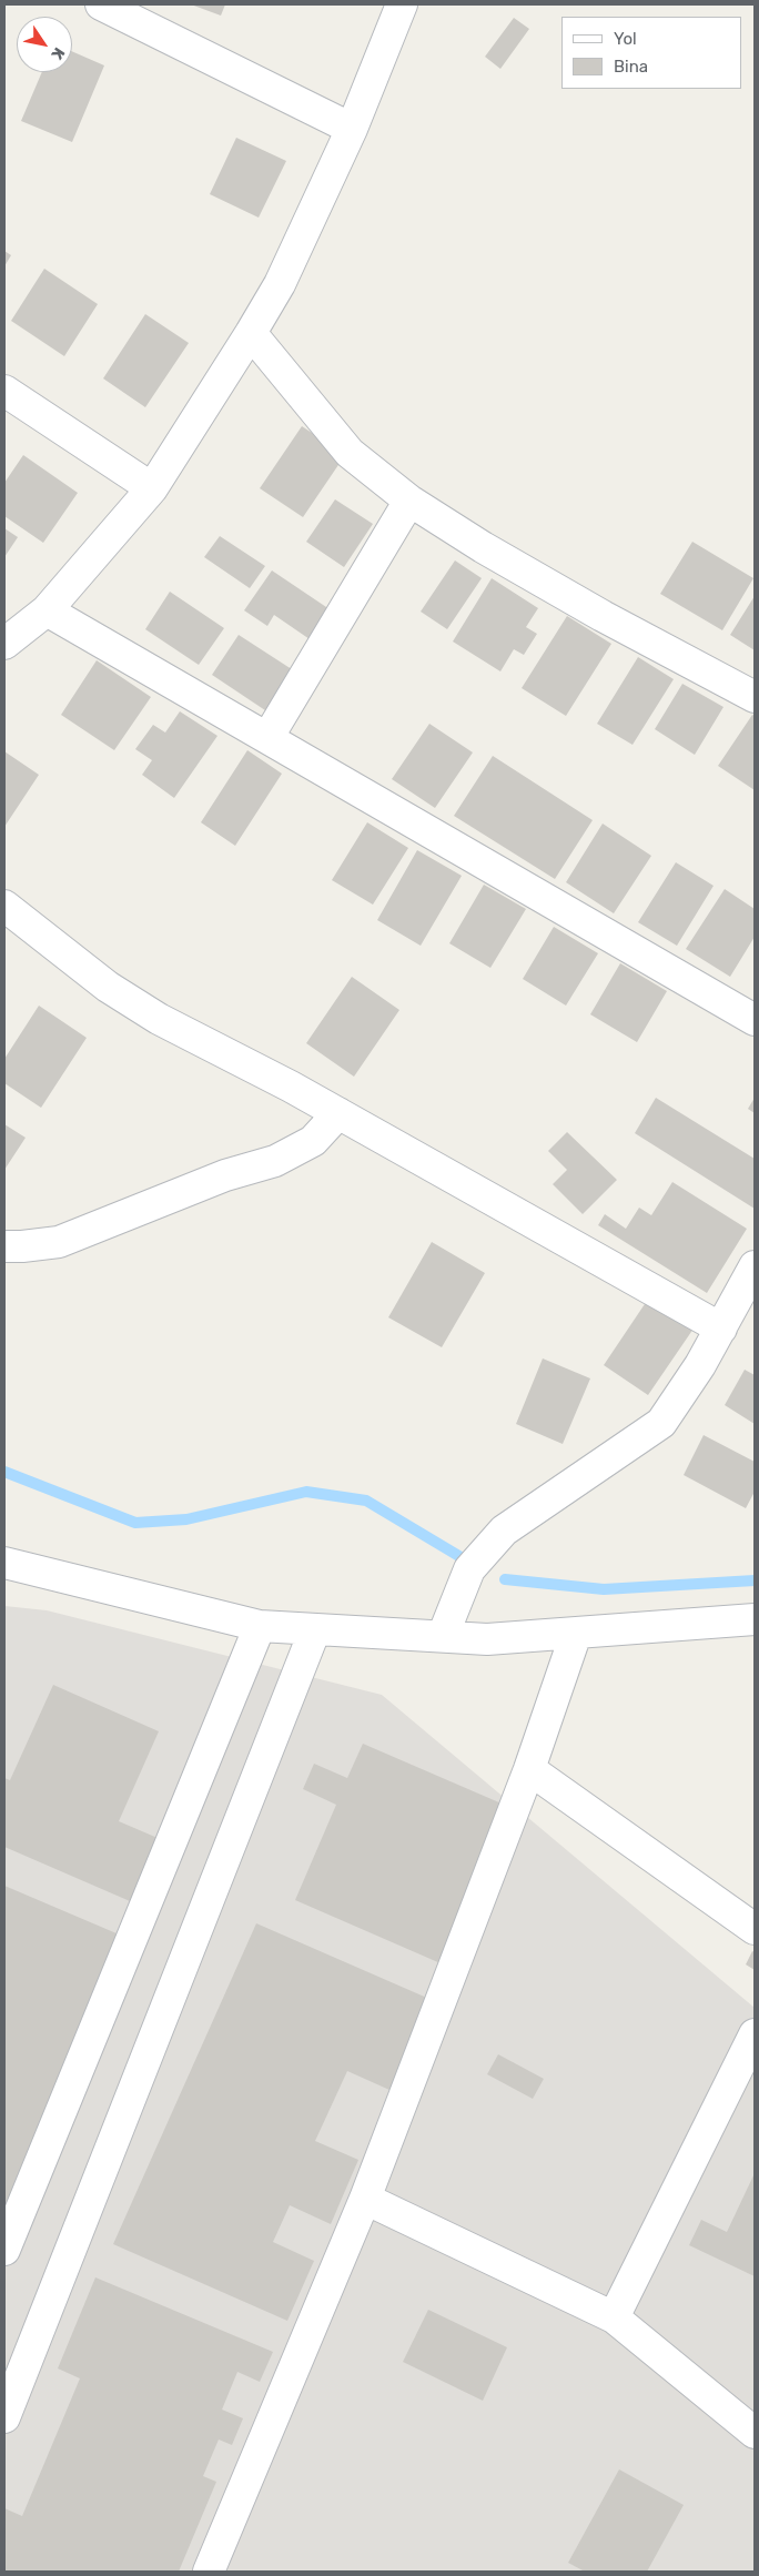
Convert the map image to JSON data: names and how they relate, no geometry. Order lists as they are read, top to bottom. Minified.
{"legend":["Yol","Bina"],"north":"bottom right"}
